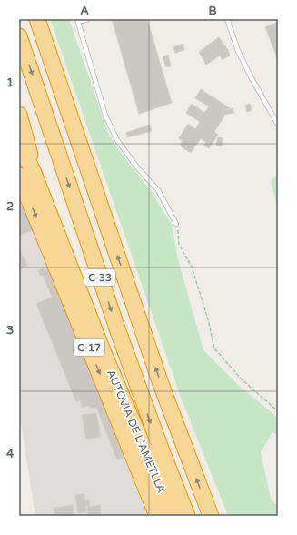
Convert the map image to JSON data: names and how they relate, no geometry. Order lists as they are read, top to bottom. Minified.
{"streets":{"highway":["C-33","C-17","AUTOVIA DE L'AMETLLA"]},"grid":{"columns":["A","B"],"rows":["1","2","3","4"]}}
